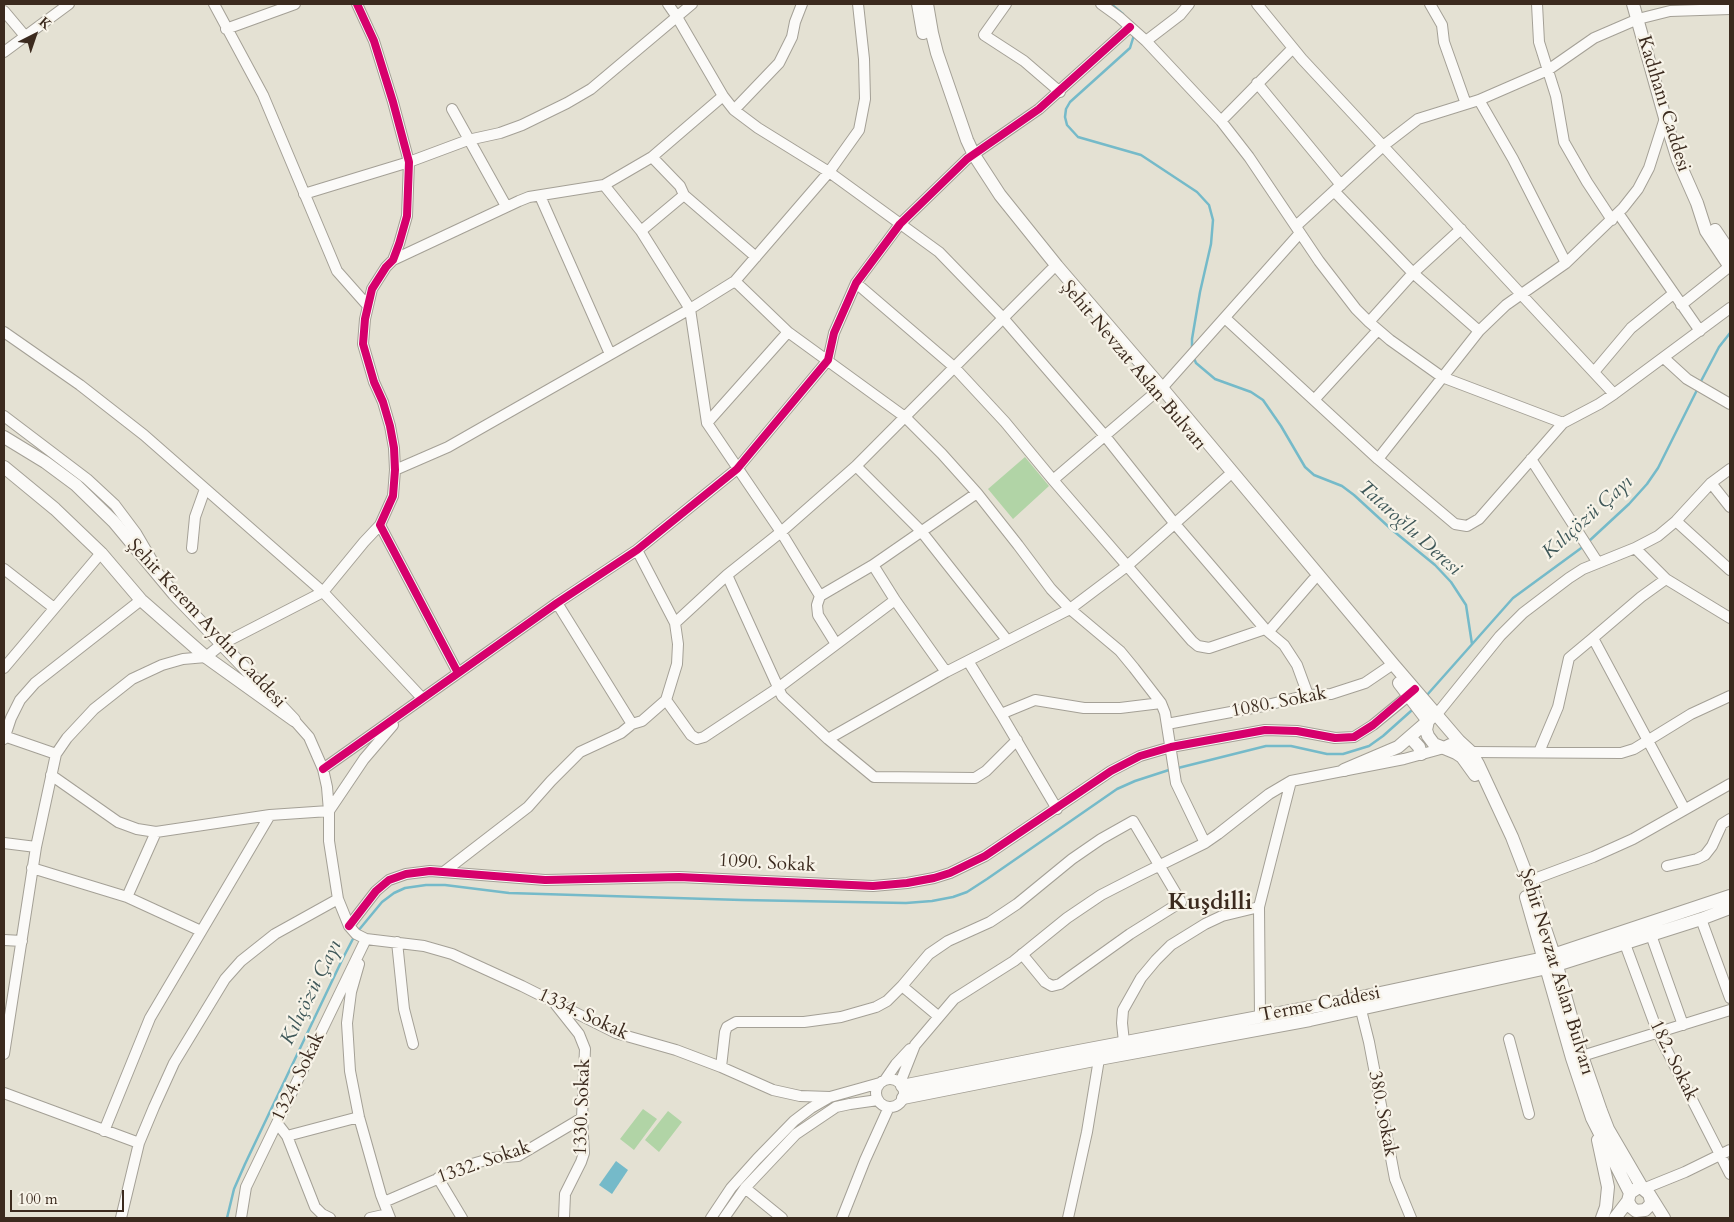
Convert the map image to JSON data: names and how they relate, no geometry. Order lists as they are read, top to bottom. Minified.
{"streets":{"main road":["Kadıhanı Caddesi","Şehit Nevzat Aslan Bulvarı","Şehit Kerem Aydın Caddesi","Terme Caddesi"],"street":["1080. Sokak","1090. Sokak","1334. Sokak","182. Sokak","1324. Sokak","1330. Sokak","380. Sokak","1332. Sokak"]},"crossings":[["Şehit Nevzat Aslan Bulvarı","1080. Sokak"],["Şehit Nevzat Aslan Bulvarı","1090. Sokak"],["Şehit Nevzat Aslan Bulvarı","Terme Caddesi"],["Terme Caddesi","182. Sokak"],["Terme Caddesi","380. Sokak"],["1334. Sokak","1324. Sokak"],["1334. Sokak","1330. Sokak"],["1330. Sokak","1332. Sokak"]],"districts":["Kuşdilli"],"water":["Kılıçözü Çayı","Tataroğlu Deresi"],"scale_bar":"100 m","north":"top right"}
